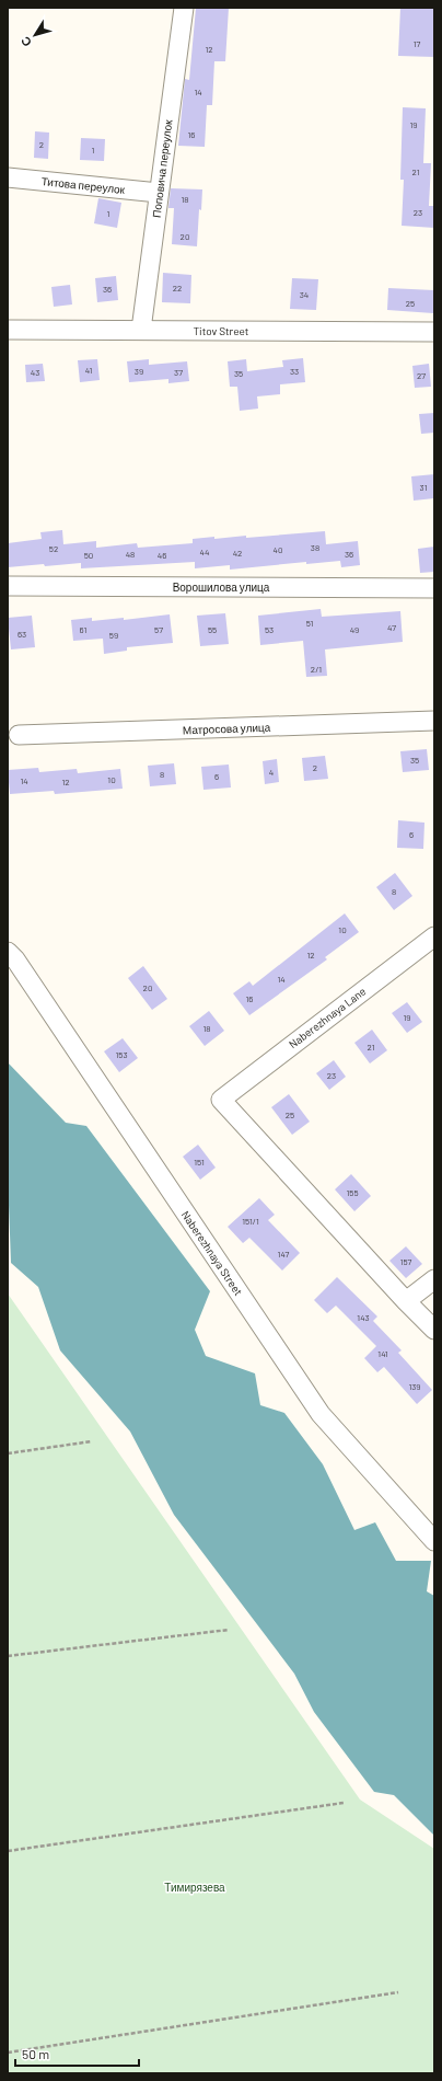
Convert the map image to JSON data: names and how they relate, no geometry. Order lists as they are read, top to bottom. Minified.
{"streets":{"street":["Поповича переулок","Титова переулок","Titov Street","Ворошилова улица","Матросова улица","Naberezhnaya Lane","Naberezhnaya Street"]},"crossings":[["Поповича переулок","Титова переулок"],["Поповича переулок","Titov Street"]],"parks":["Тимирязева"],"house_numbers":["17","12","14","19","16","2","1","21","18","23","1","20","22","36","34","25","41","39","33","43","37","35","27","31","38","52","40","44","42","48","36","50","46","51","47","61","57","55","53","49","63","59","2/1","35","2","4","8","6","10","14","12","6","8","10","12","14","20","16","19","18","21","153","23","25","151","155","151/1","147","157","143","141","139"],"scale_bar":"50 m","north":"bottom left"}
